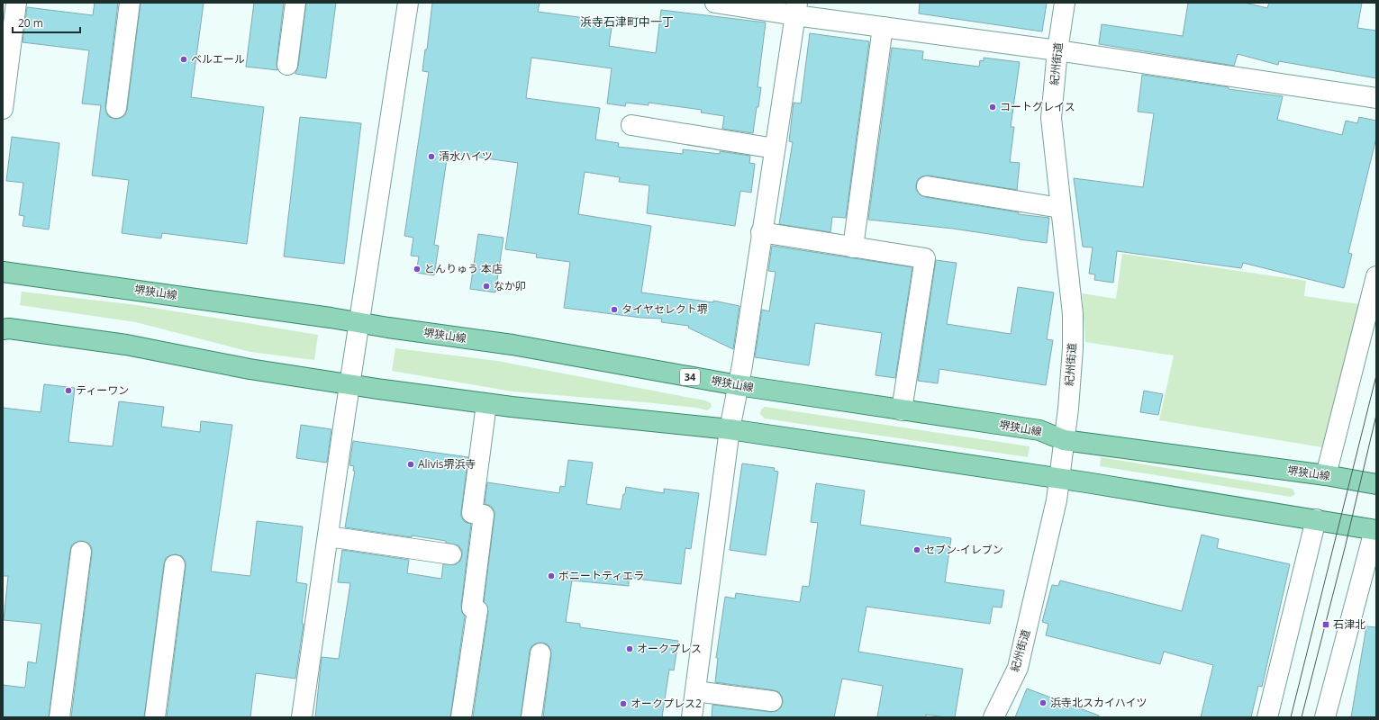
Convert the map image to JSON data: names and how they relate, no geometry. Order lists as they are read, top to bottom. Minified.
{"streets":{"main road":["堺狭山線","34"],"street":["紀州街道"]},"crossings":[["紀州街道","堺狭山線"]],"districts":["浜寺石津町中一丁"],"places":{"other":["ベルエール","コートグレイス","清水ハイツ","とんりゅう 本店","なか卯","タイヤセレクト堺","ティーワン","Alivis堺浜寺","セブン-イレブン","ボニートティエラ","オークプレス","浜寺北スカイハイツ","オークプレス2"],"transit":["石津北"]},"scale_bar":"20 m"}
